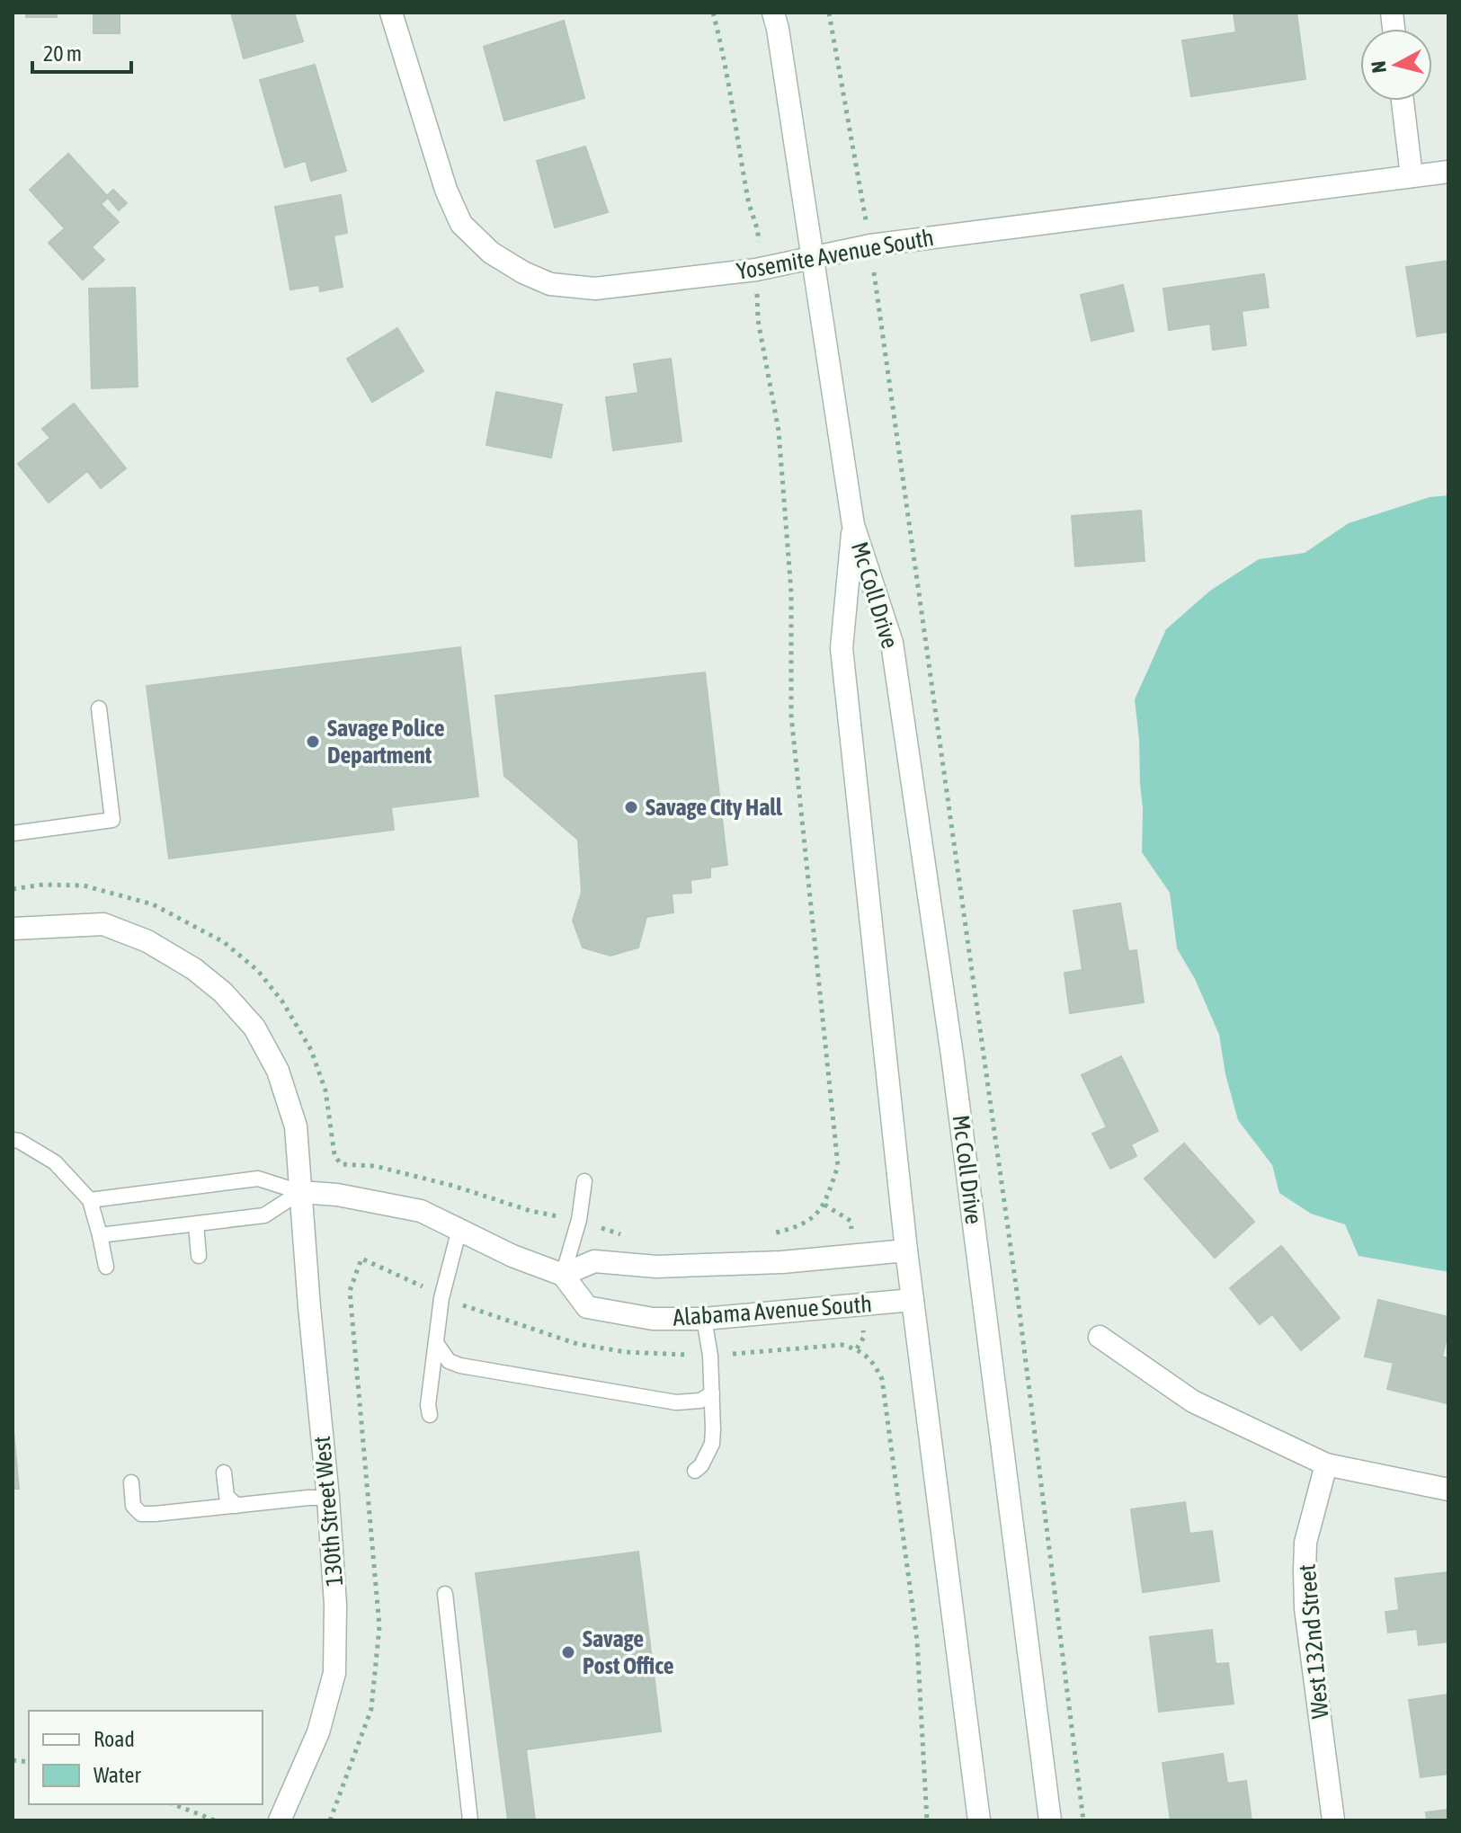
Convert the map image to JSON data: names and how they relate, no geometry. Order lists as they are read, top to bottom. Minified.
{"streets":{"street":["Yosemite Avenue South","Mc Coll Drive","Alabama Avenue South","130th Street West","West 132nd Street"]},"crossings":[["Yosemite Avenue South","Mc Coll Drive"],["Mc Coll Drive","Alabama Avenue South"]],"places":["Savage Police Department","Savage City Hall","Savage Post Office"],"legend":["Road","Water"],"scale_bar":"20 m","north":"left"}
